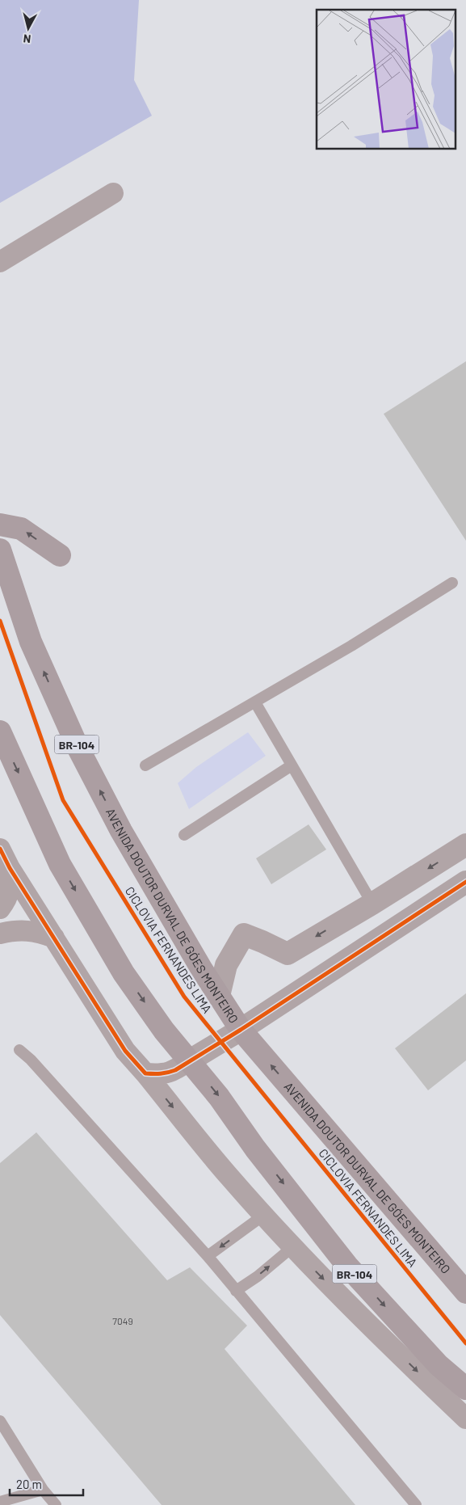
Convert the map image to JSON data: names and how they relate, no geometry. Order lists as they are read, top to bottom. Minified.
{"streets":{"highway":["BR-104","AVENIDA DOUTOR DURVAL DE GÓES MONTEIRO"],"cycle path":["CICLOVIA FERNANDES LIMA"]},"house_numbers":["7049"],"scale_bar":"20 m","north":"bottom"}
